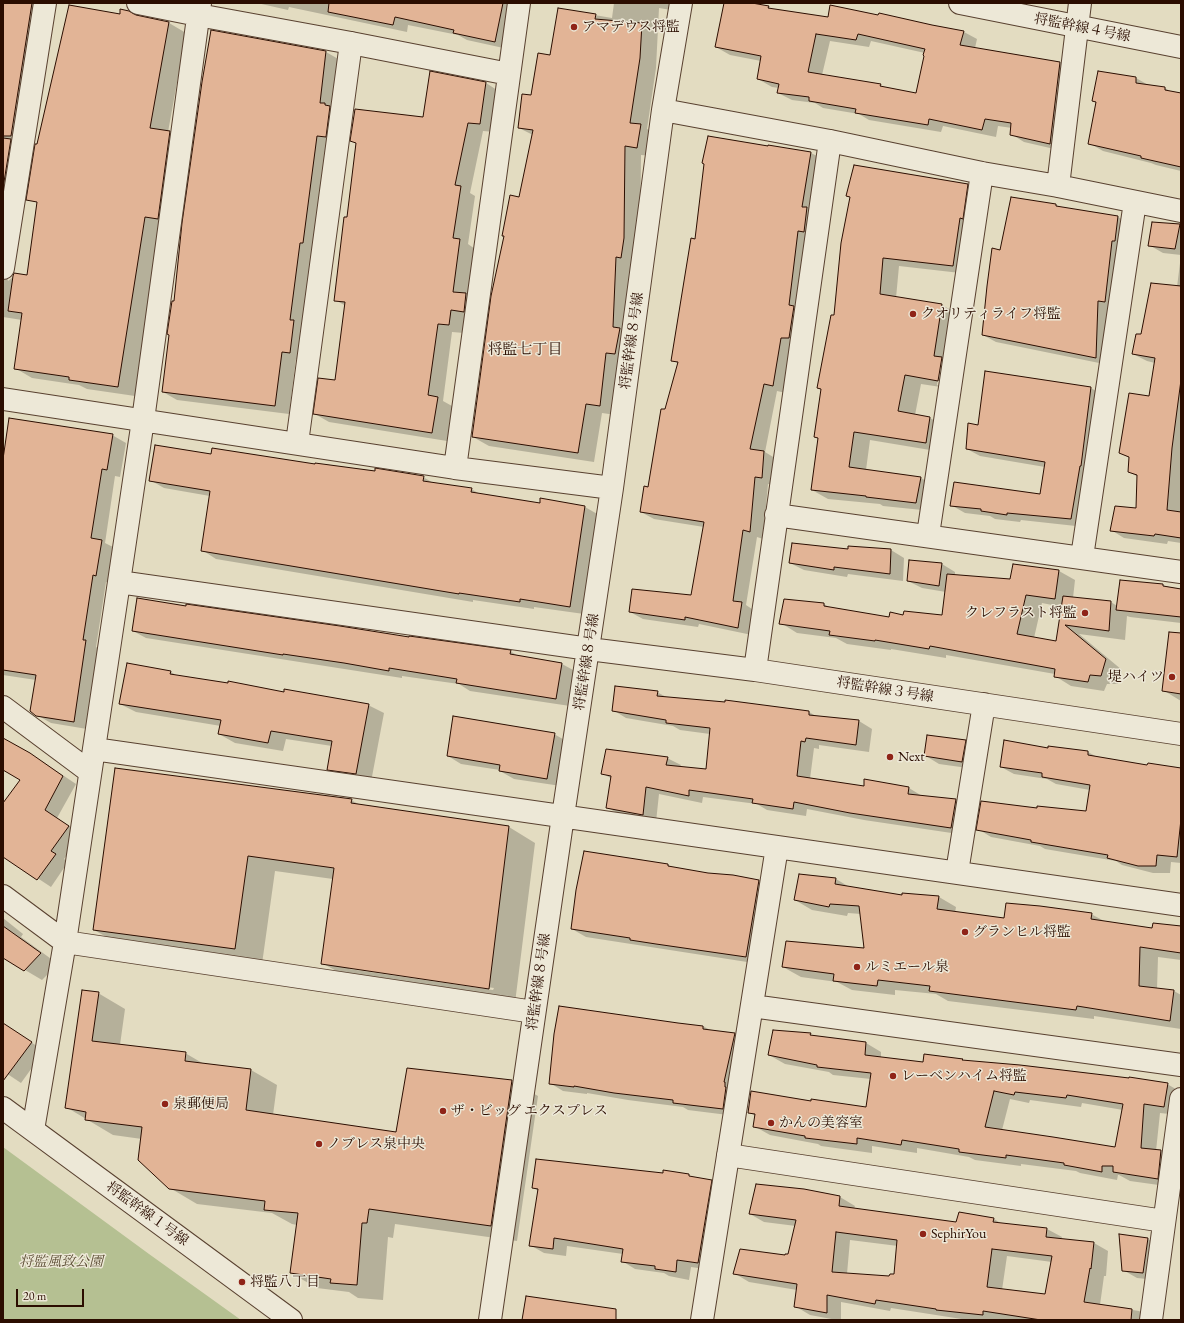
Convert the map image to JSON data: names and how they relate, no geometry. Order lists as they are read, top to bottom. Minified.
{"streets":{"street":["将監幹線４号線","将監幹線８号線","将監幹線３号線","将監幹線１号線"]},"crossings":[["将監幹線８号線","将監幹線３号線"]],"districts":["将監七丁目"],"parks":["将監風致公園"],"places":["アマデウス将監","クオリティライフ将監","クレフラスト将監","堤ハイツ","Next","グランヒル将監","ルミエール泉","レーベンハイム将監","泉郵便局","ザ・ビッグ エクスプレス","かんの美容室","ノブレス泉中央","SephirYou","将監八丁目"],"scale_bar":"20 m"}
